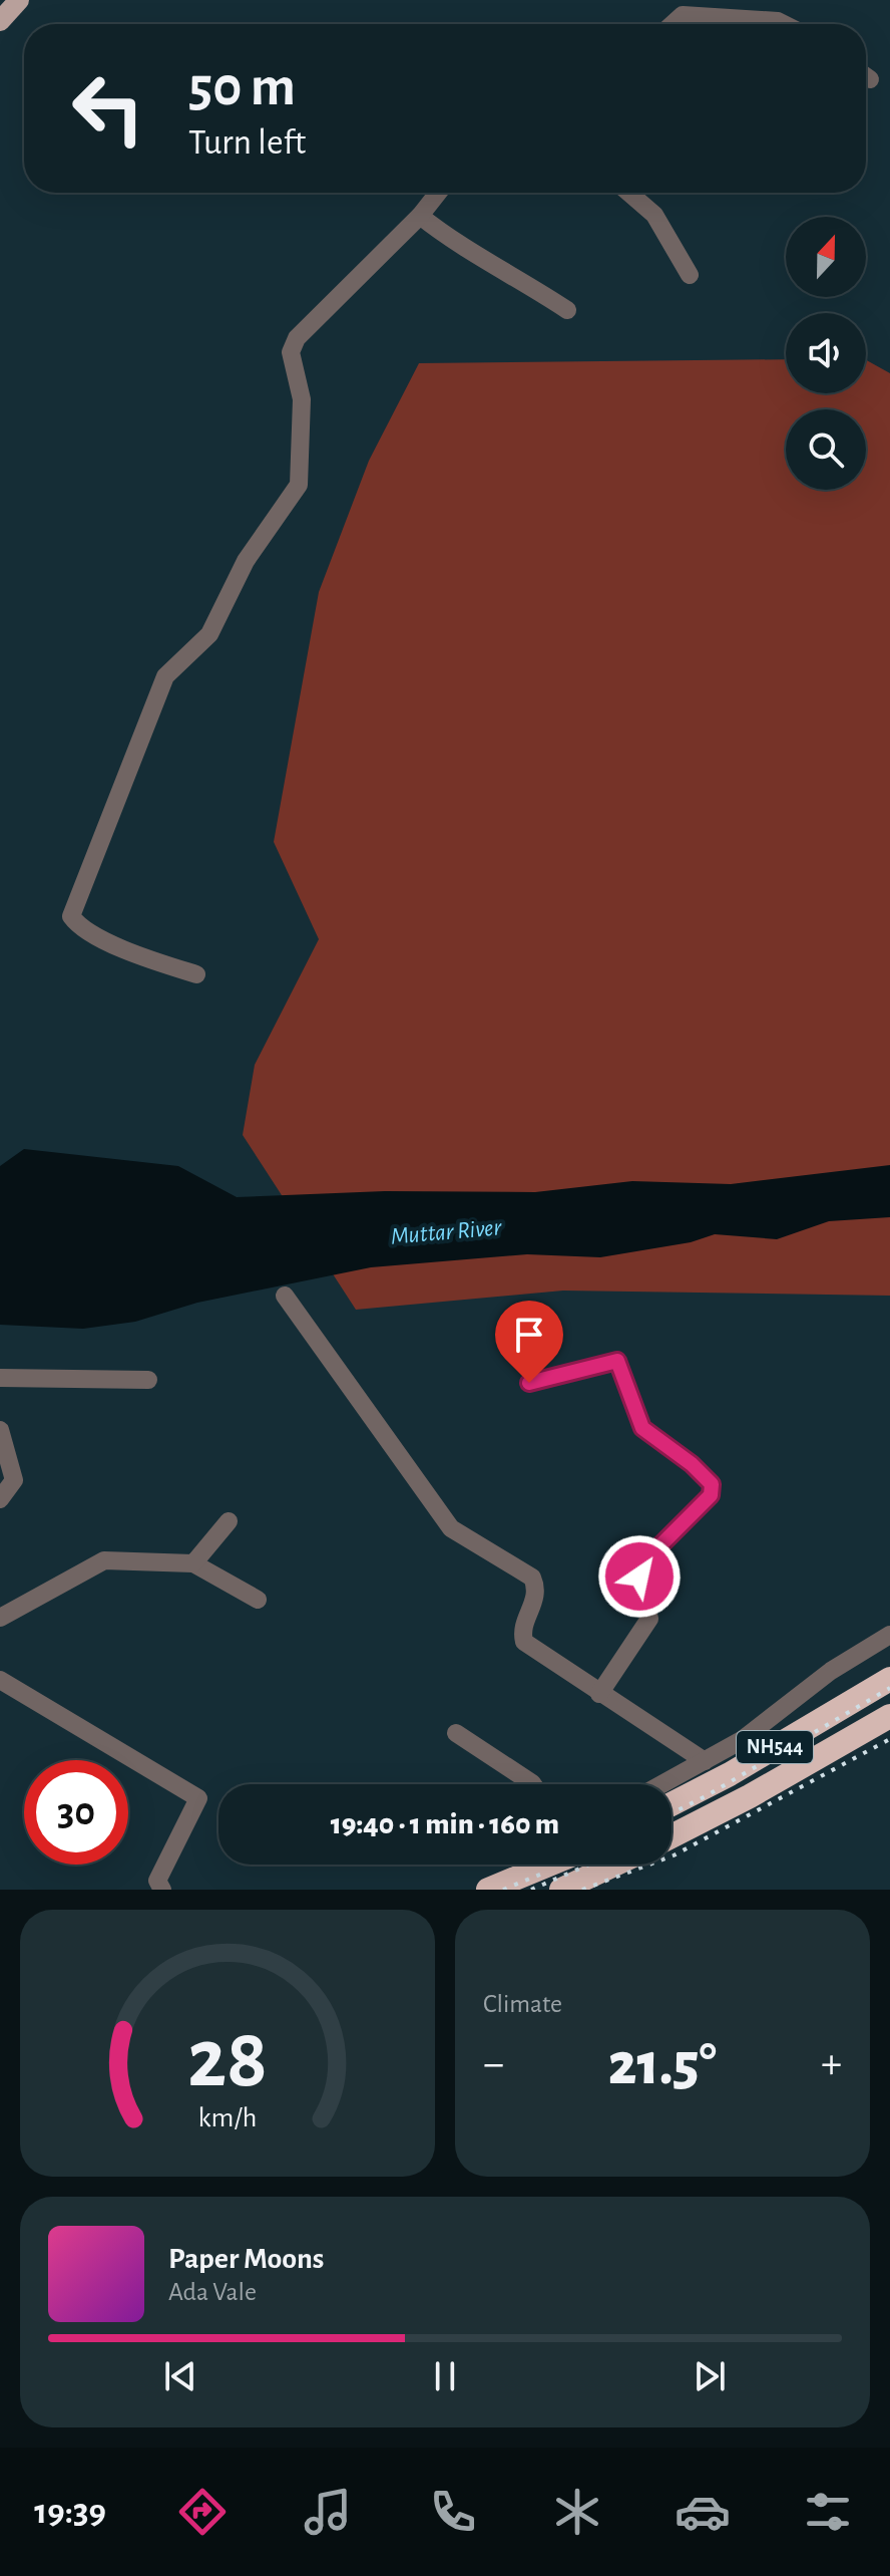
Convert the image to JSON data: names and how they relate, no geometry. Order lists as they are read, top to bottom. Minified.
{"streets":{"highway":["NH544"]},"water":["Muttar River"],"north":"top","page":{"turn":["50 m","Turn left"],"limit":"30","trip":"19:40 · 1 min · 160 m","tile":"Climate","heat":["−","21.5°","+"],"song":["Paper Moons","Ada Vale"],"tabs":"19:39","gauge":["28","km/h"]}}
